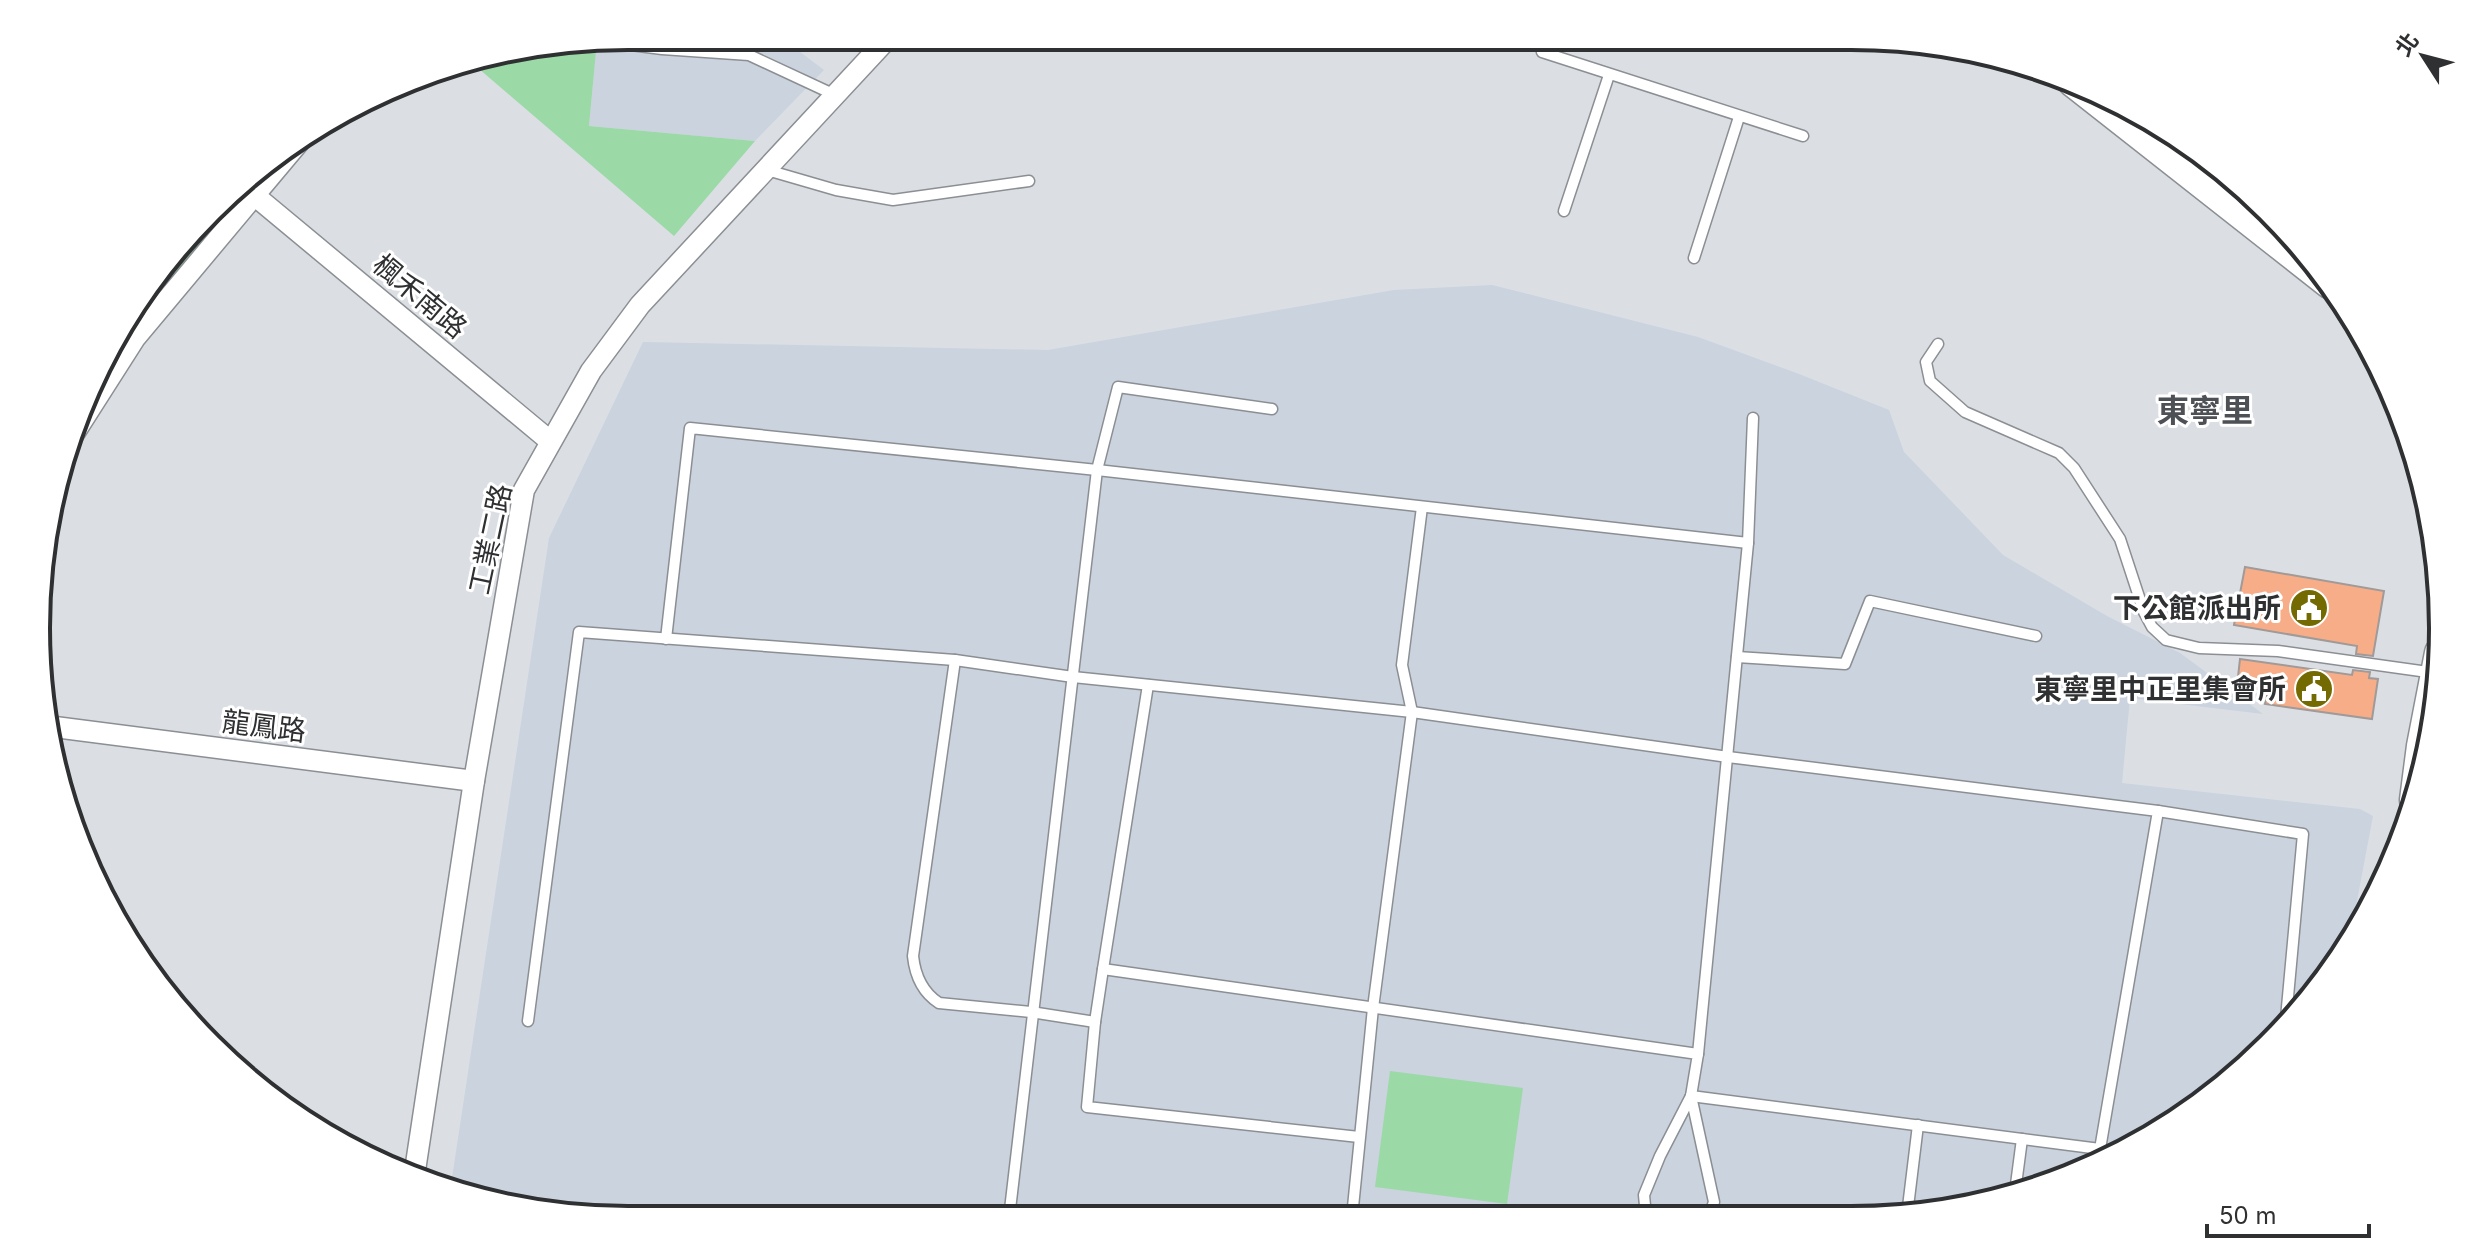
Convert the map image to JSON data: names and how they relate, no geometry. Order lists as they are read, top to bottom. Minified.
{"streets":{"street":["楓禾南路","工業二路","龍鳳路"]},"crossings":[["楓禾南路","工業二路"],["工業二路","龍鳳路"]],"districts":["東寧里"],"places":{"public building":["下公館派出所","東寧里中正里集會所"]},"scale_bar":"50 m","north":"top left"}
